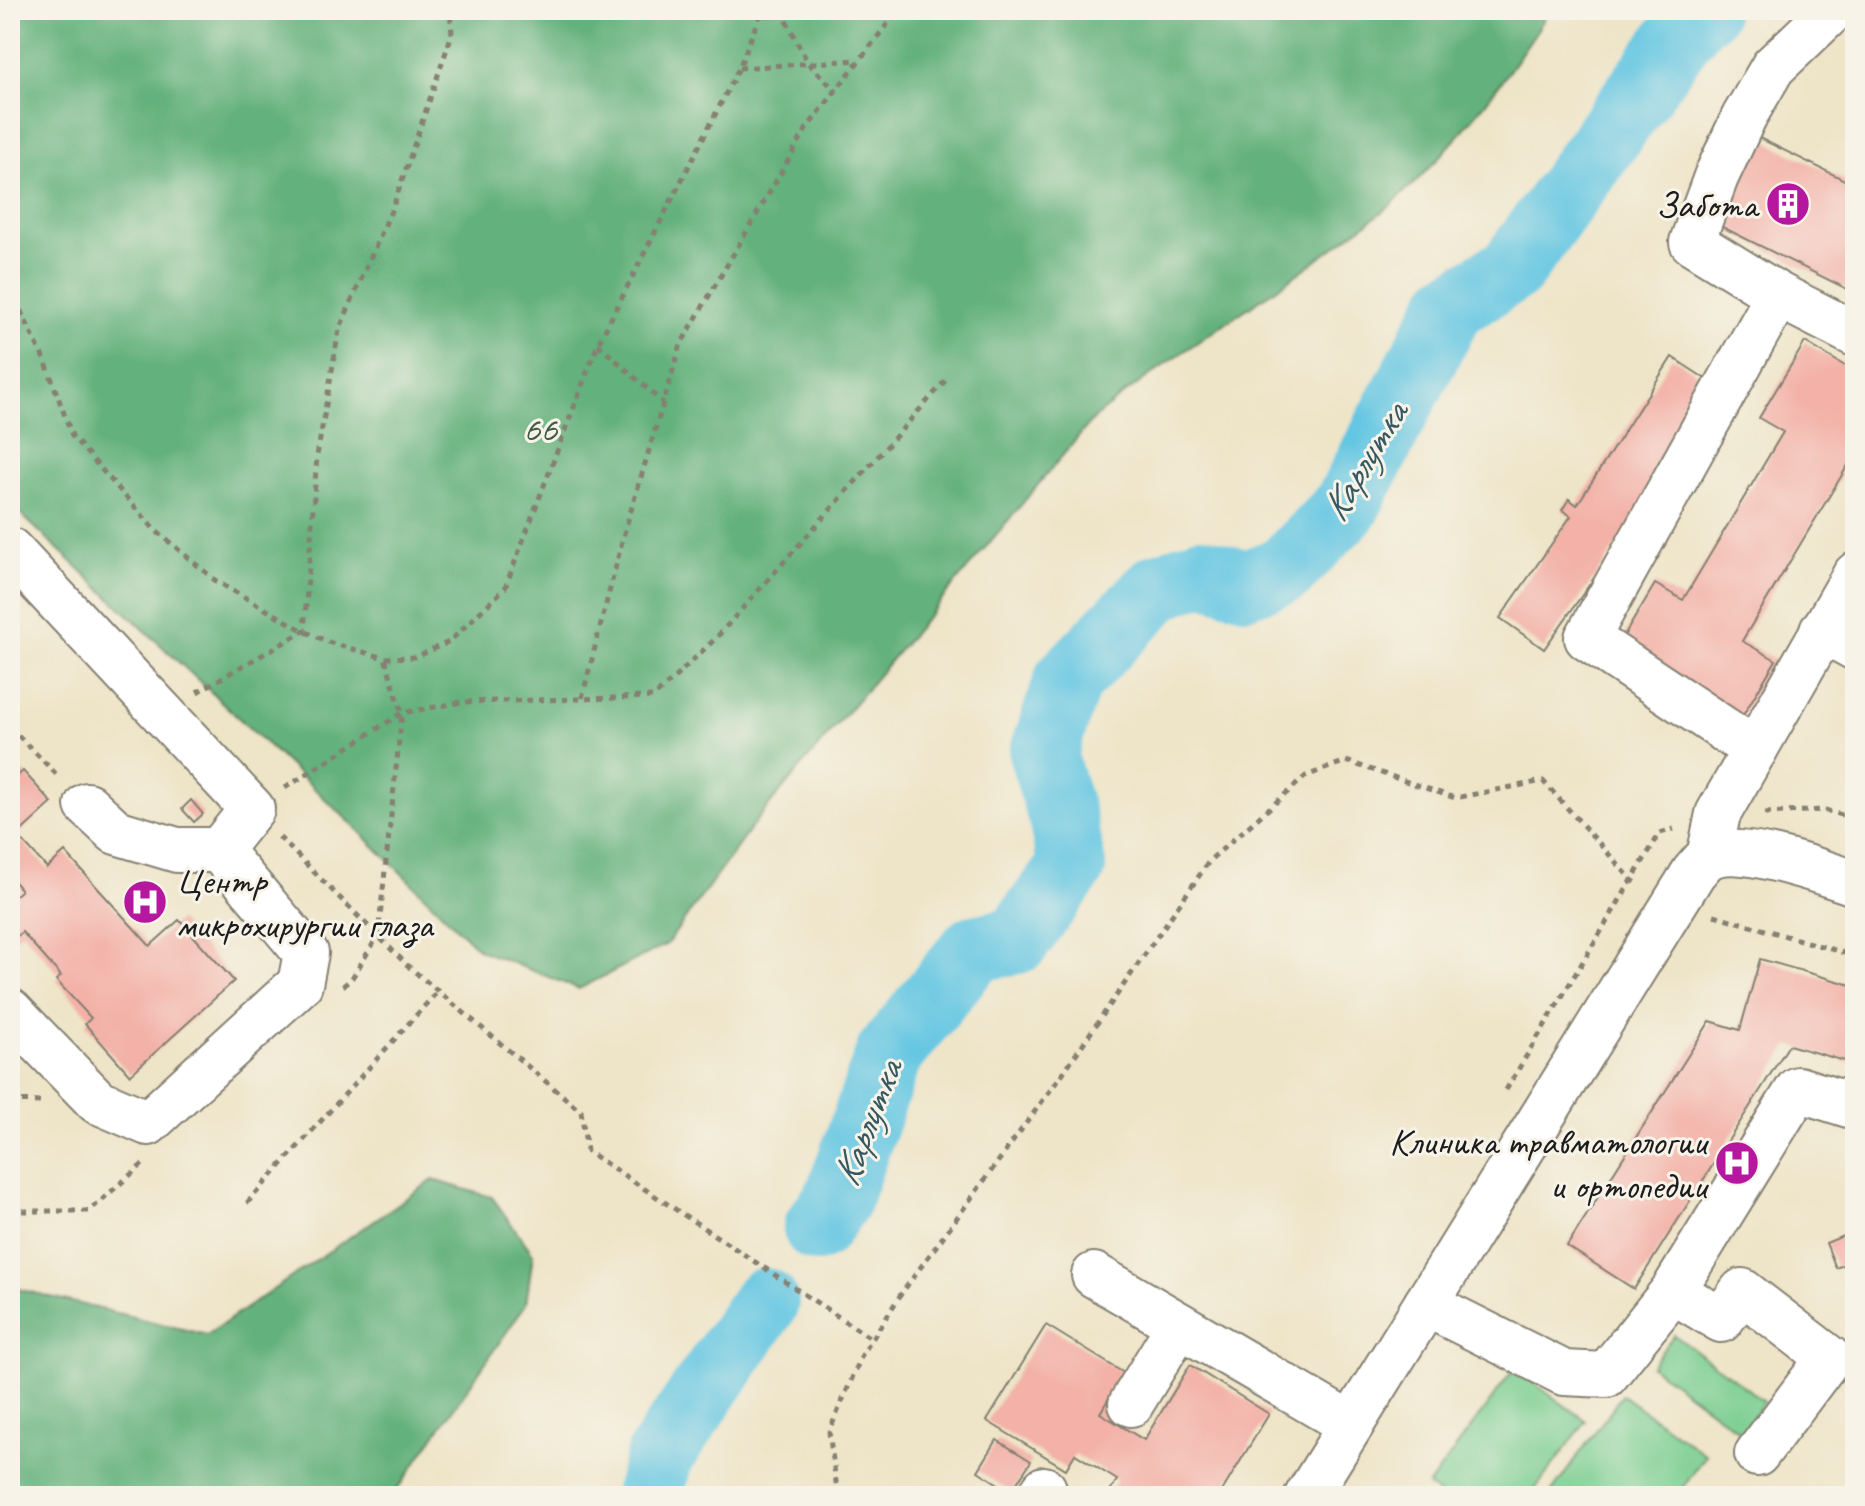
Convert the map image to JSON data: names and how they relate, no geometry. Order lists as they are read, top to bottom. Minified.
{"water":["Карлутка"],"parks":["66"],"places":{"building":["Забота"],"hospital":["Центр микрохирургии глаза","Клиника травматологии и ортопедии"]}}
